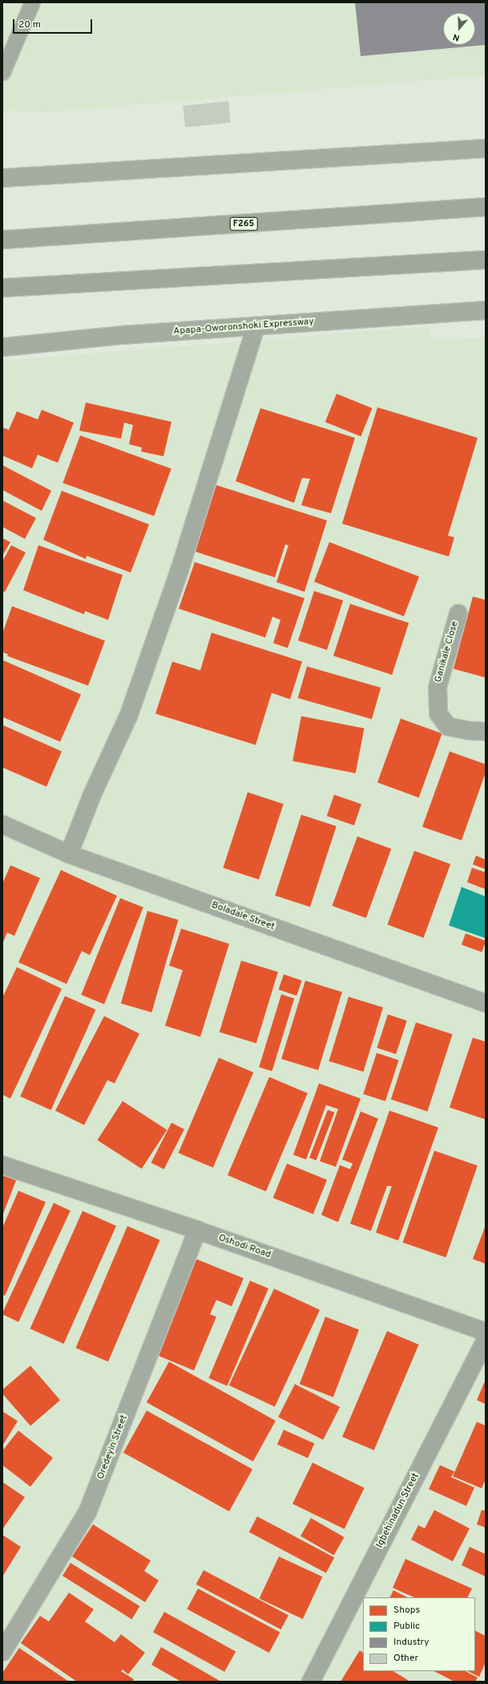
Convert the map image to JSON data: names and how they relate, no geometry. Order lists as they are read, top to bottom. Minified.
{"streets":{"highway":["F265"],"main road":["Apapa-Oworonshoki Expressway"],"street":["Ganikale Close","Boladale Street","Oshodi Road","Oredeyin Street","Igbehinadun Street"]},"crossings":[["Oshodi Road","Oredeyin Street"]],"legend":["Shops","Public","Industry","Other"],"scale_bar":"20 m","north":"bottom"}
